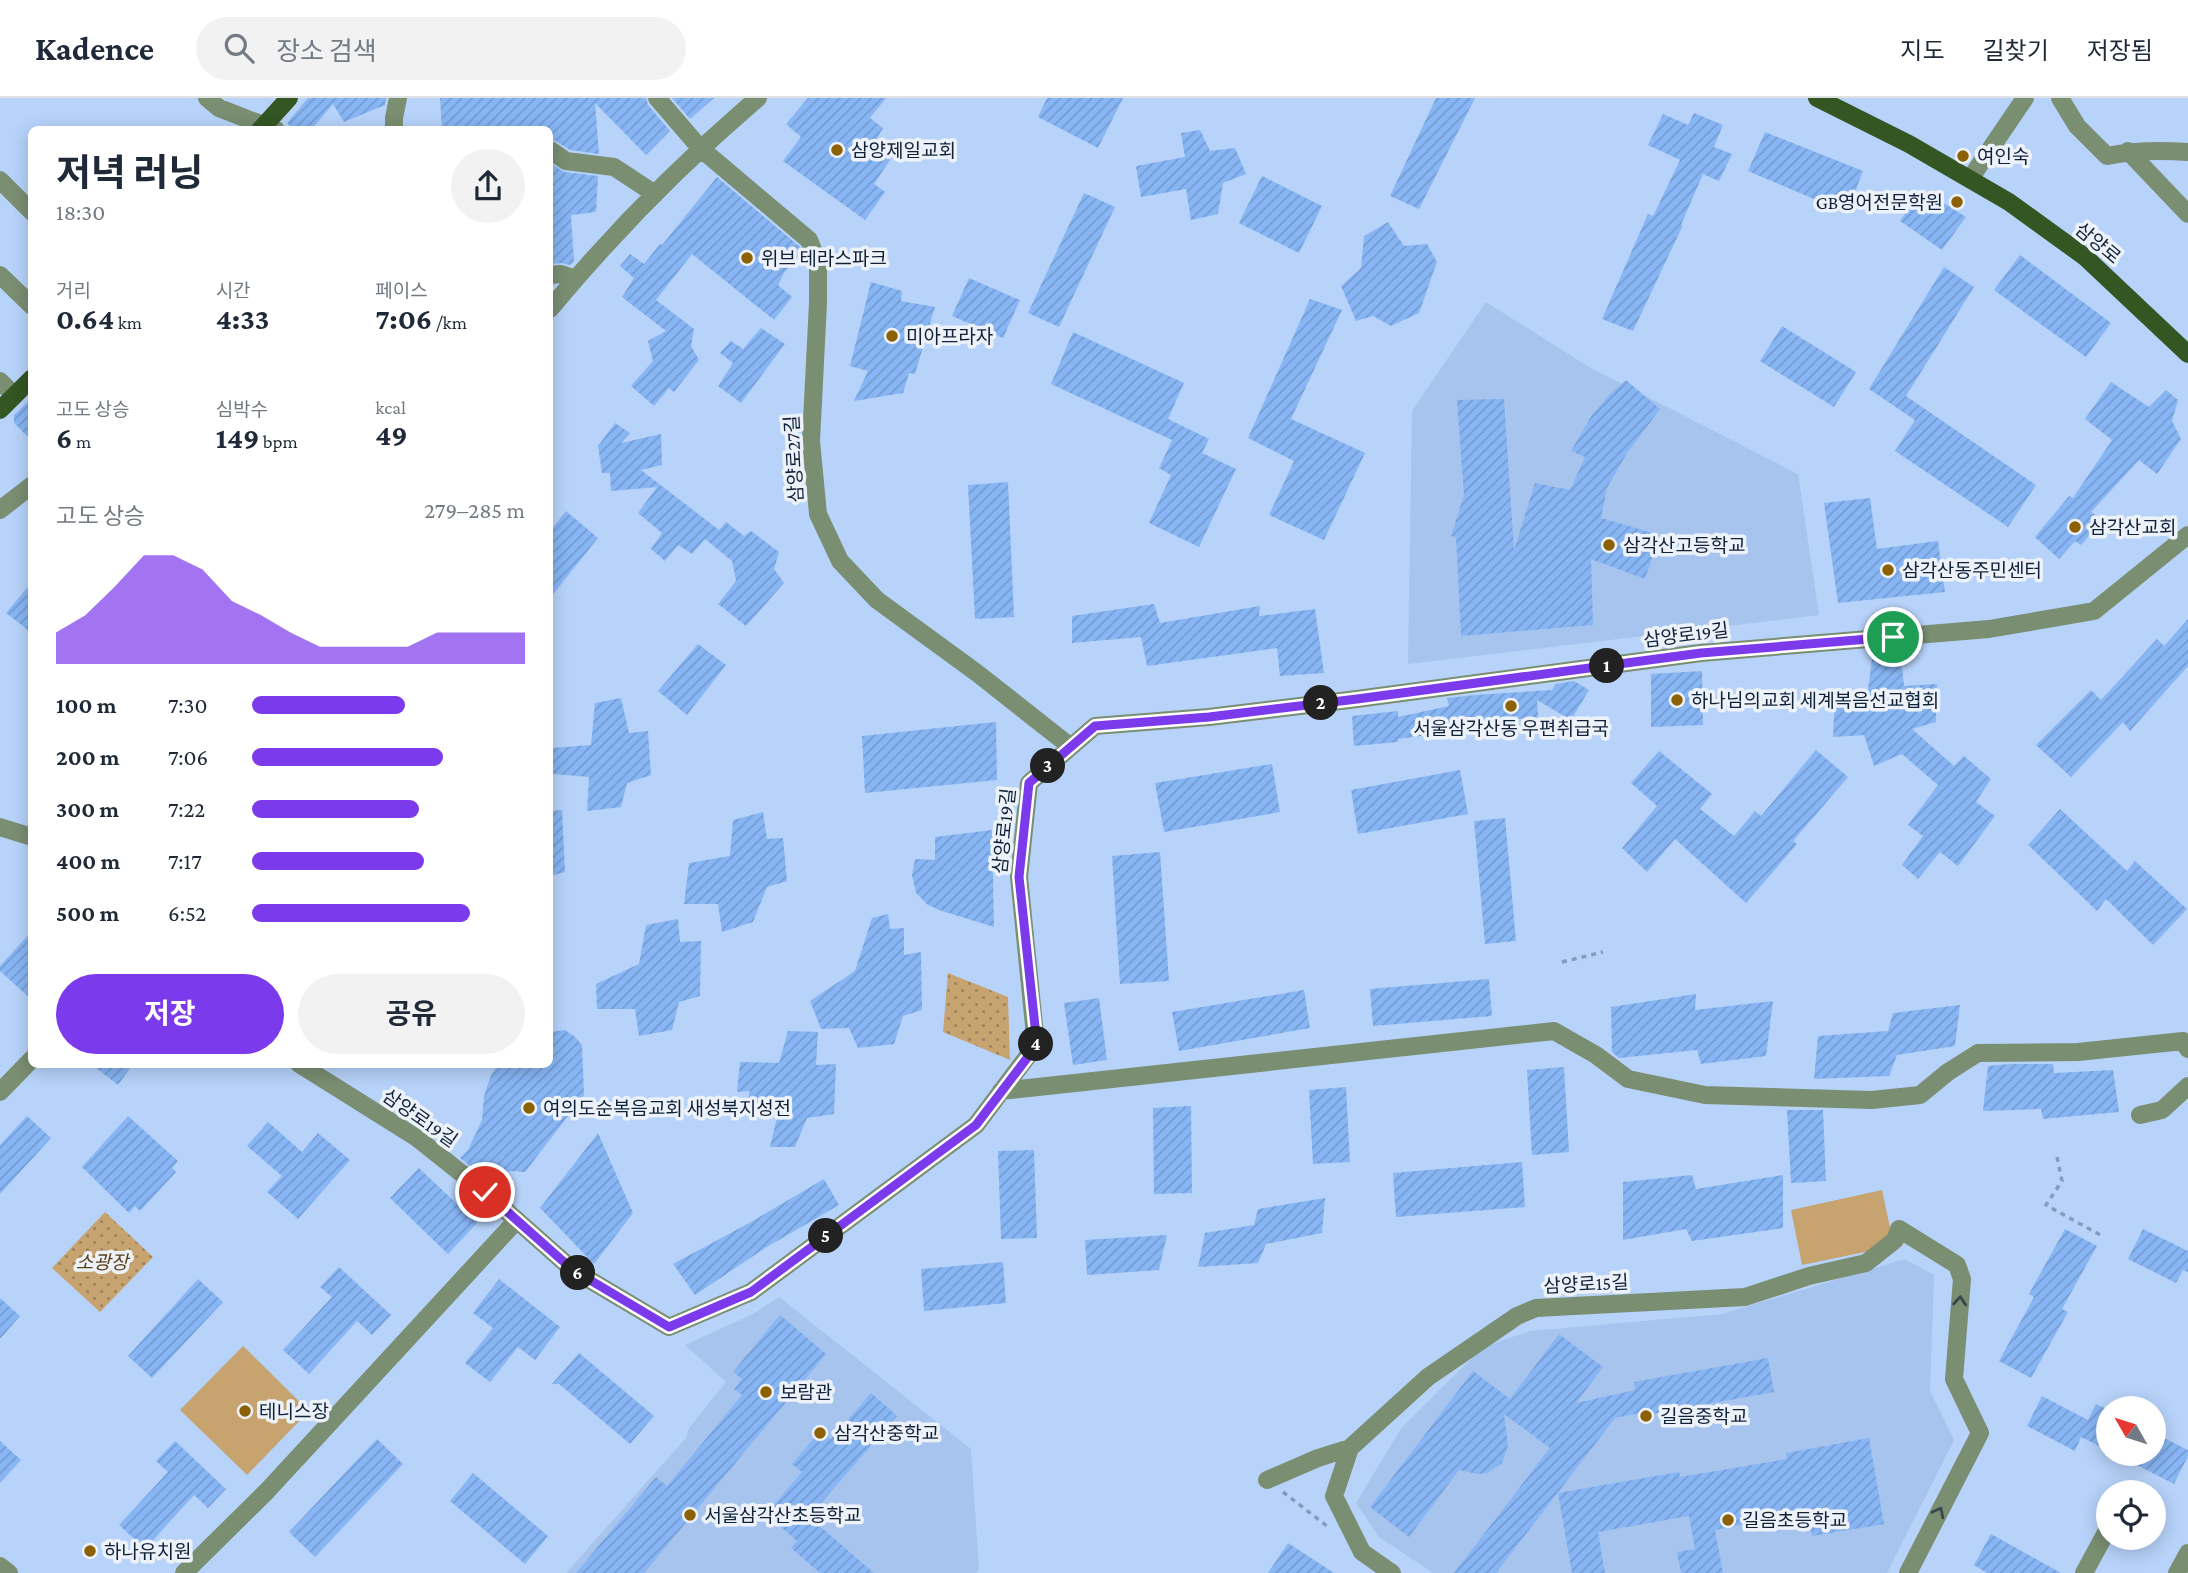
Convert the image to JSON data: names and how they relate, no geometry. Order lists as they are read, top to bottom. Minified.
{"streets":{"main road":["삼양로"],"street":["삼양로27길","삼양로19길","삼양로15길"]},"crossings":[["삼양로27길","삼양로19길"]],"parks":["소광장"],"places":["삼양제일교회","여인숙","GB영어전문학원","위브 테라스파크","미아프라자","삼각산교회","삼각산고등학교","삼각산동주민센터","하나님의교회 세계복음선교협회","서울삼각산동 우편취급국","여의도순복음교회 새성북지성전","보람관","테니스장","길음중학교","삼각산중학교","서울삼각산초등학교","길음초등학교","하나유치원"],"north":"top left","page":{"header":"Kadence","search":"장소 검색","nav":["지도","길찾기","저장됨"],"heading":["저녁 러닝","18:30"],"stats":[["거리","0.64 km"],["시간","4:33"],["페이스","7:06 /km"],["고도 상승","6 m"],["심박수","149 bpm"],["kcal","49"]],"chart":["고도 상승","279–285 m"],"pins":["1","2","3","4","5","6"],"list":[{"name":"100 m","note":"7:30"},{"name":"200 m","note":"7:06"},{"name":"300 m","note":"7:22"},{"name":"400 m","note":"7:17"},{"name":"500 m","note":"6:52"}],"buttons":["저장","공유"]}}
